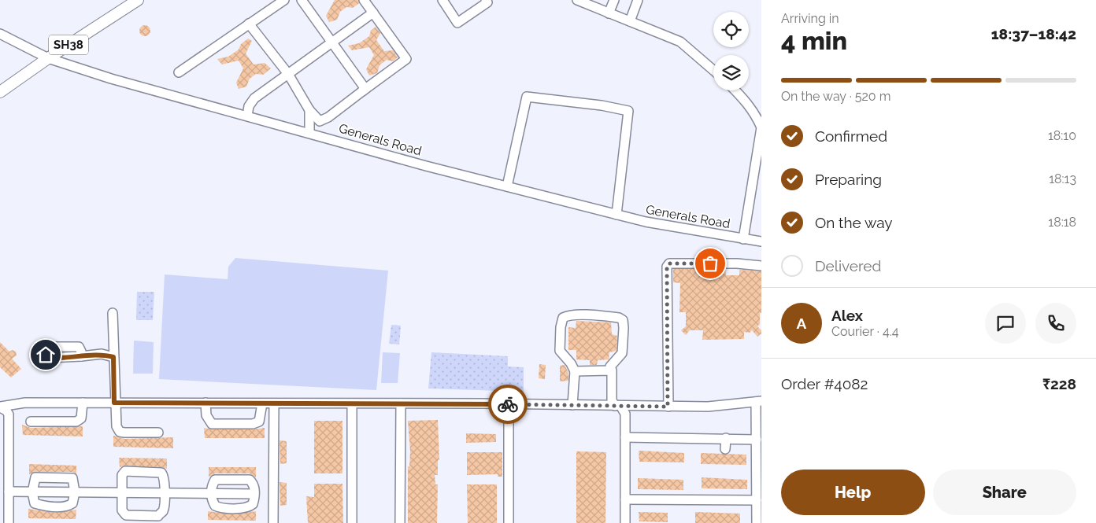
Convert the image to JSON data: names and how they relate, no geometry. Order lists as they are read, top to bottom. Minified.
{"streets":{"main road":["SH38"],"street":["Generals Road"]},"crossings":[["SH38","Generals Road"]],"page":{"heading":["4 min","Arriving in","18:37–18:42"],"panel":["Alex","Courier · 4.4","Order #4082","₹228"],"bar":"On the way · 520 m","list":[["Confirmed","18:10"],["Preparing","18:13"],["On the way","18:18"],"Delivered"],"round":"A","buttons":["Help","Share"]}}
